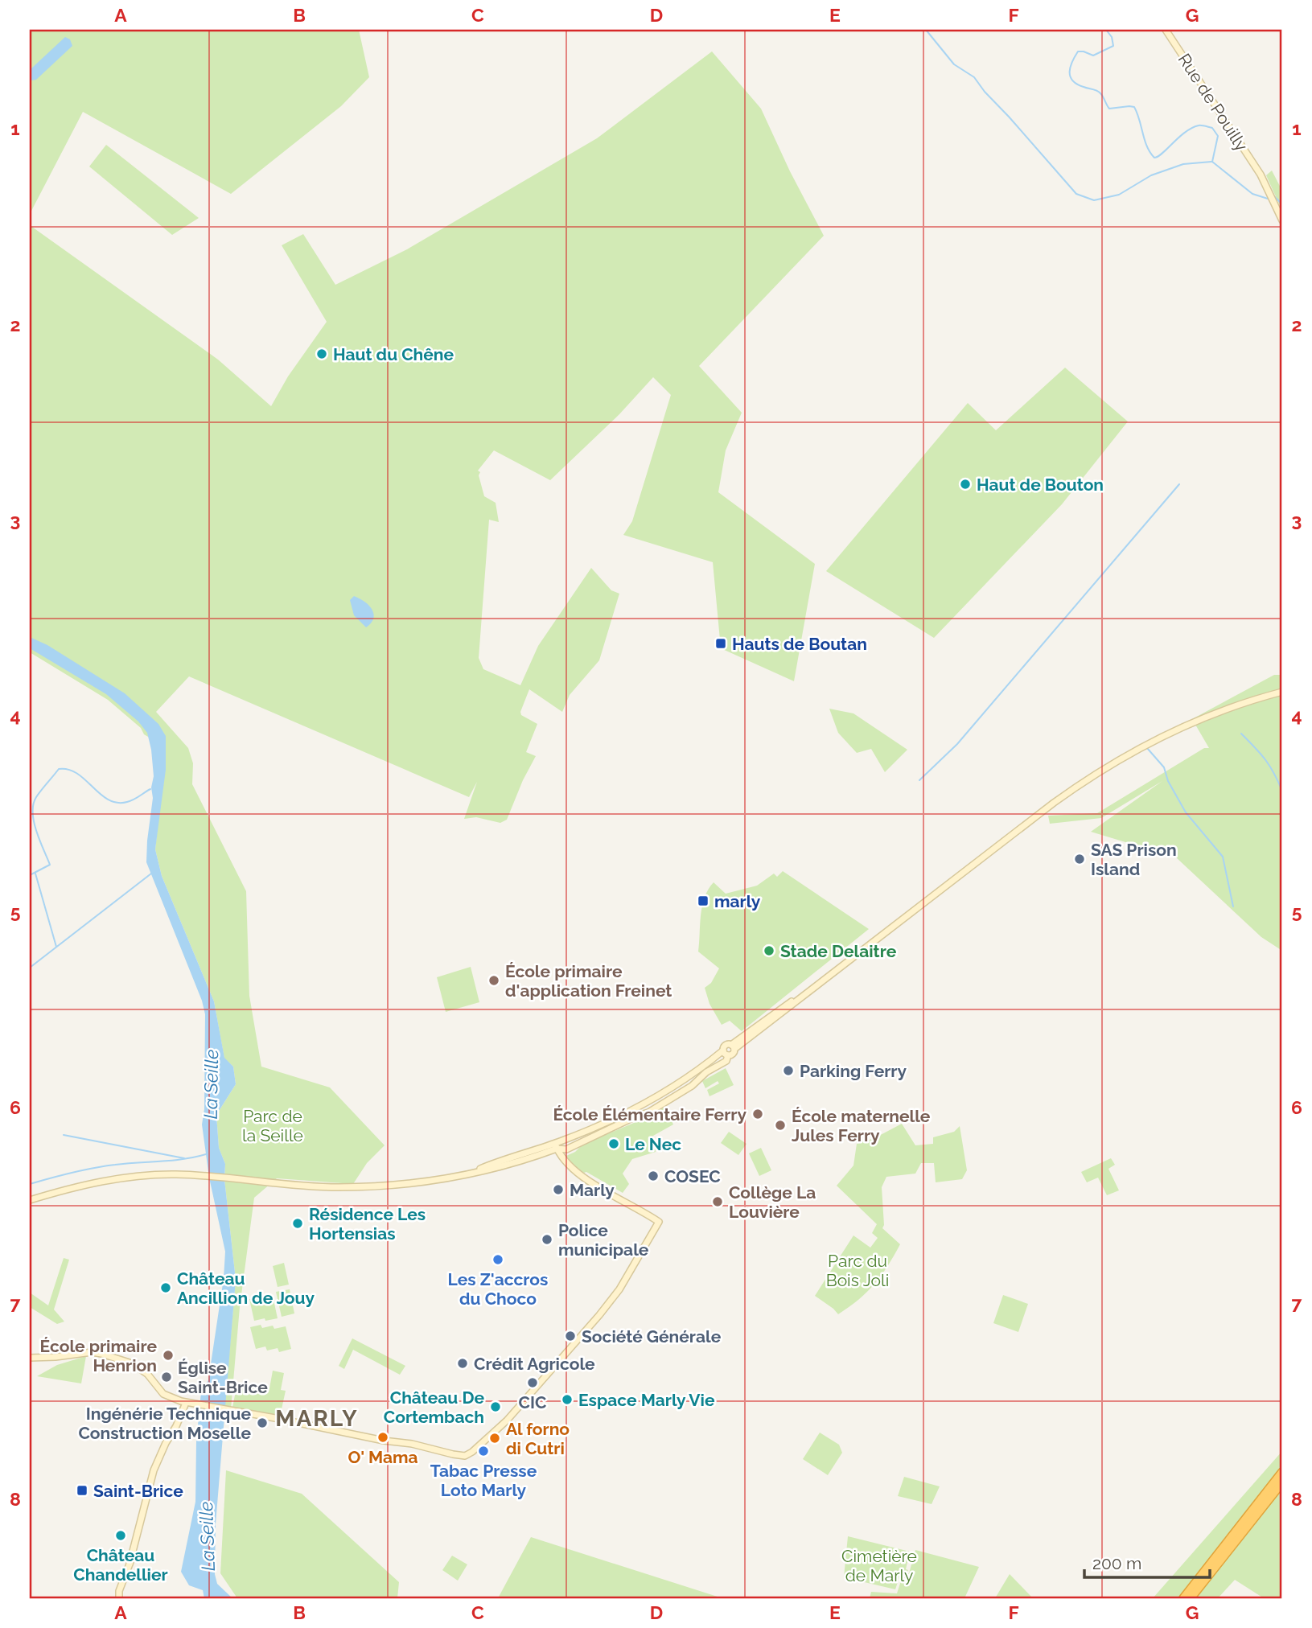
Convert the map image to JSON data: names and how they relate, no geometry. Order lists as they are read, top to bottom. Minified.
{"streets":{"main road":["Rue de Pouilly"]},"districts":["MARLY"],"water":["La Seille"],"parks":["Parc de la Seille","Parc du Bois Joli","Cimetière de Marly"],"places":{"other":["Haut du Chêne","Haut de Bouton","SAS Prison Island","Stade Delaitre","École primaire d'application Freinet","Parking Ferry","École Élémentaire Ferry","École maternelle Jules Ferry","Le Nec","COSEC","Marly","Collège La Louvière","Résidence Les Hortensias","Police municipale","Les Z'accros du Choco","Château Ancillion de Jouy","Société Générale","École primaire Henrion","Crédit Agricole","Église Saint-Brice","CIC","Espace Marly Vie","Château De Cortembach","Ingénérie Technique Construction Moselle","O' Mama","Al forno di Cutri","Tabac Presse Loto Marly","Château Chandellier"],"transit":["Hauts de Boutan","marly","Saint-Brice"]},"scale_bar":"200 m","grid":{"columns":["A","B","C","D","E","F","G"],"rows":["1","2","3","4","5","6","7","8"]}}
